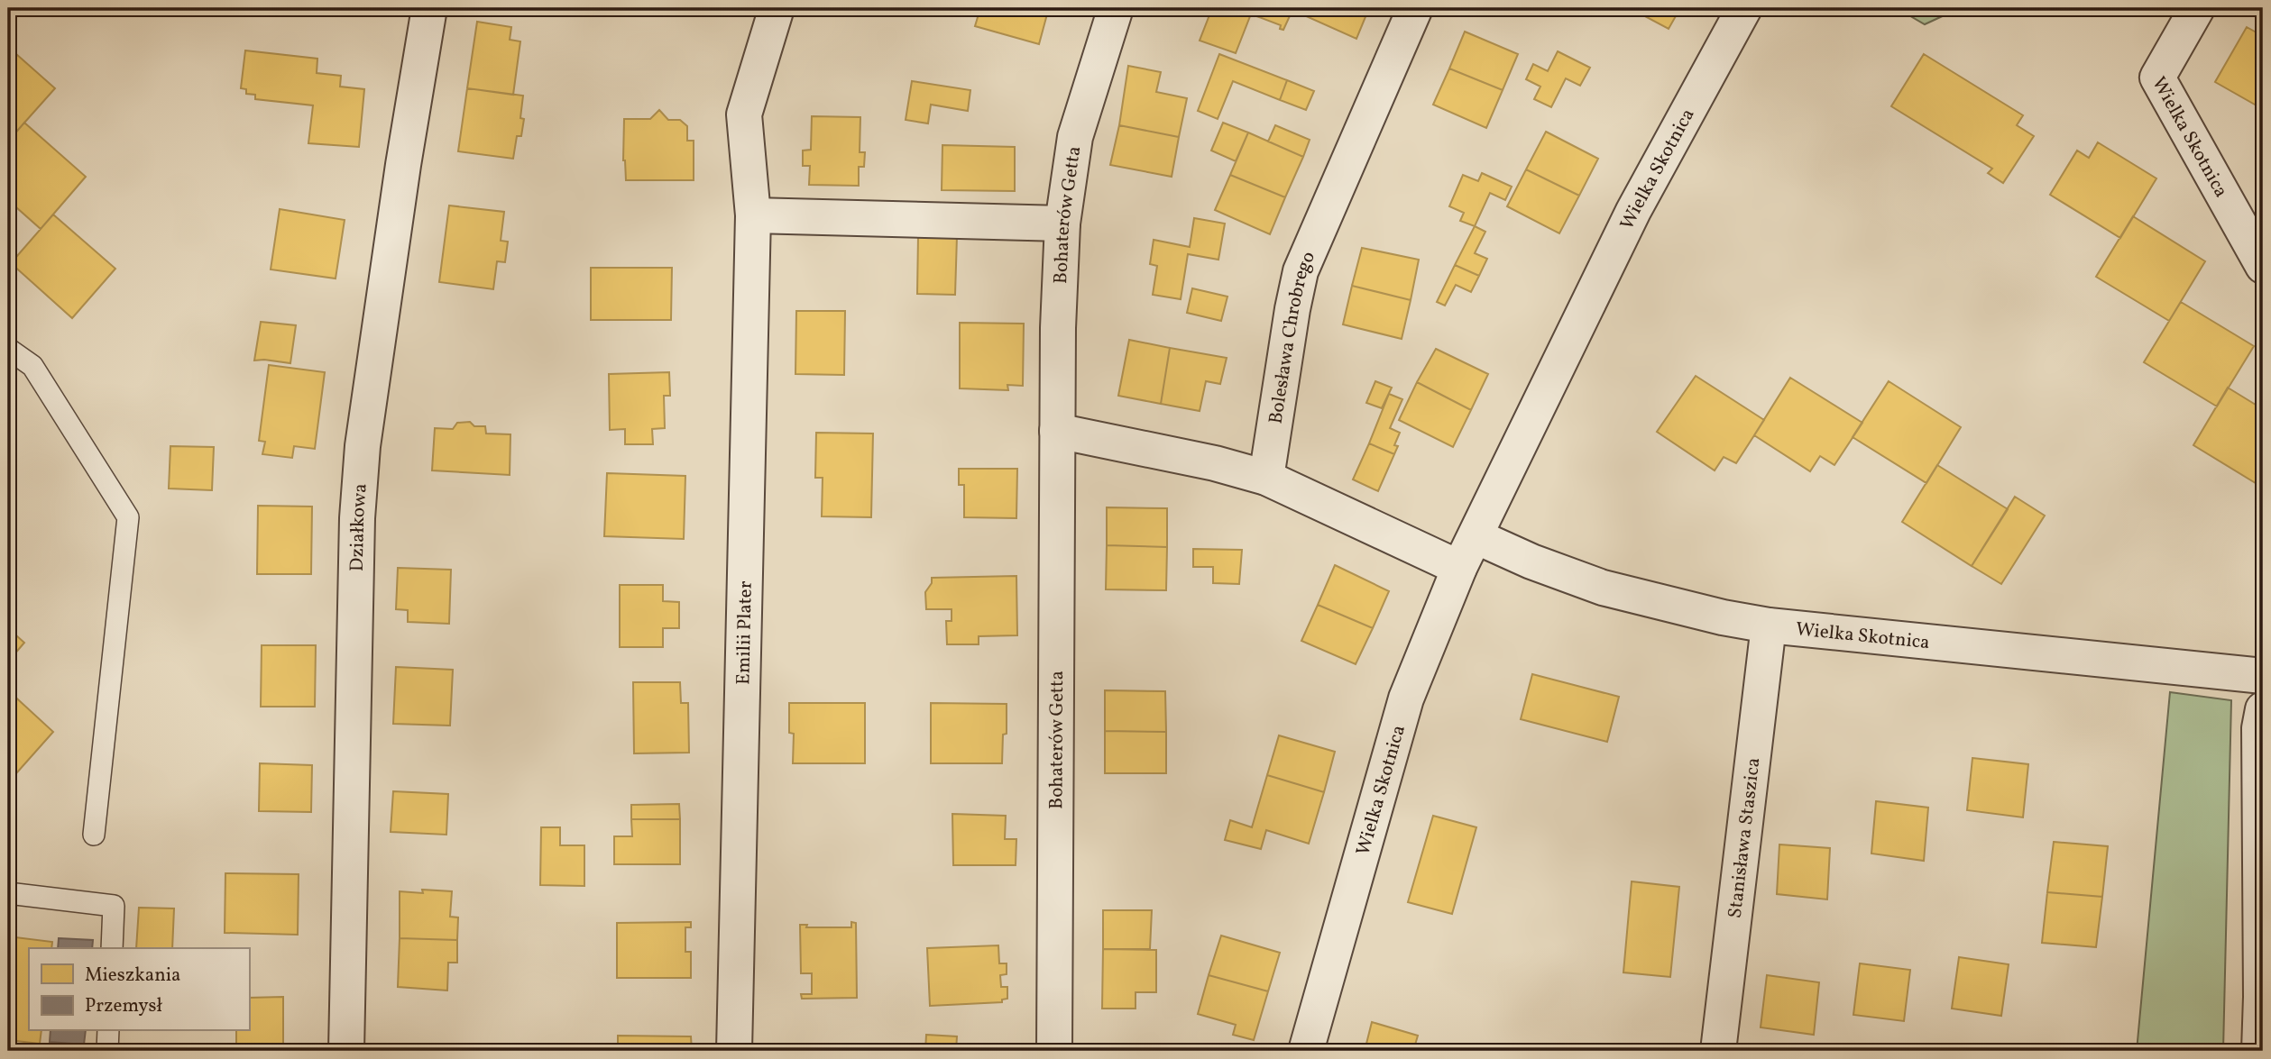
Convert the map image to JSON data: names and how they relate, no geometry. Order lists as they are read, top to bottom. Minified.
{"streets":{"street":["Wielka Skotnica","Bohaterów Getta","Bolesława Chrobrego","Działkowa","Emilii Plater","Stanisława Staszica"]},"crossings":[["Wielka Skotnica","Stanisława Staszica"]],"legend":["Mieszkania","Przemysł"]}
